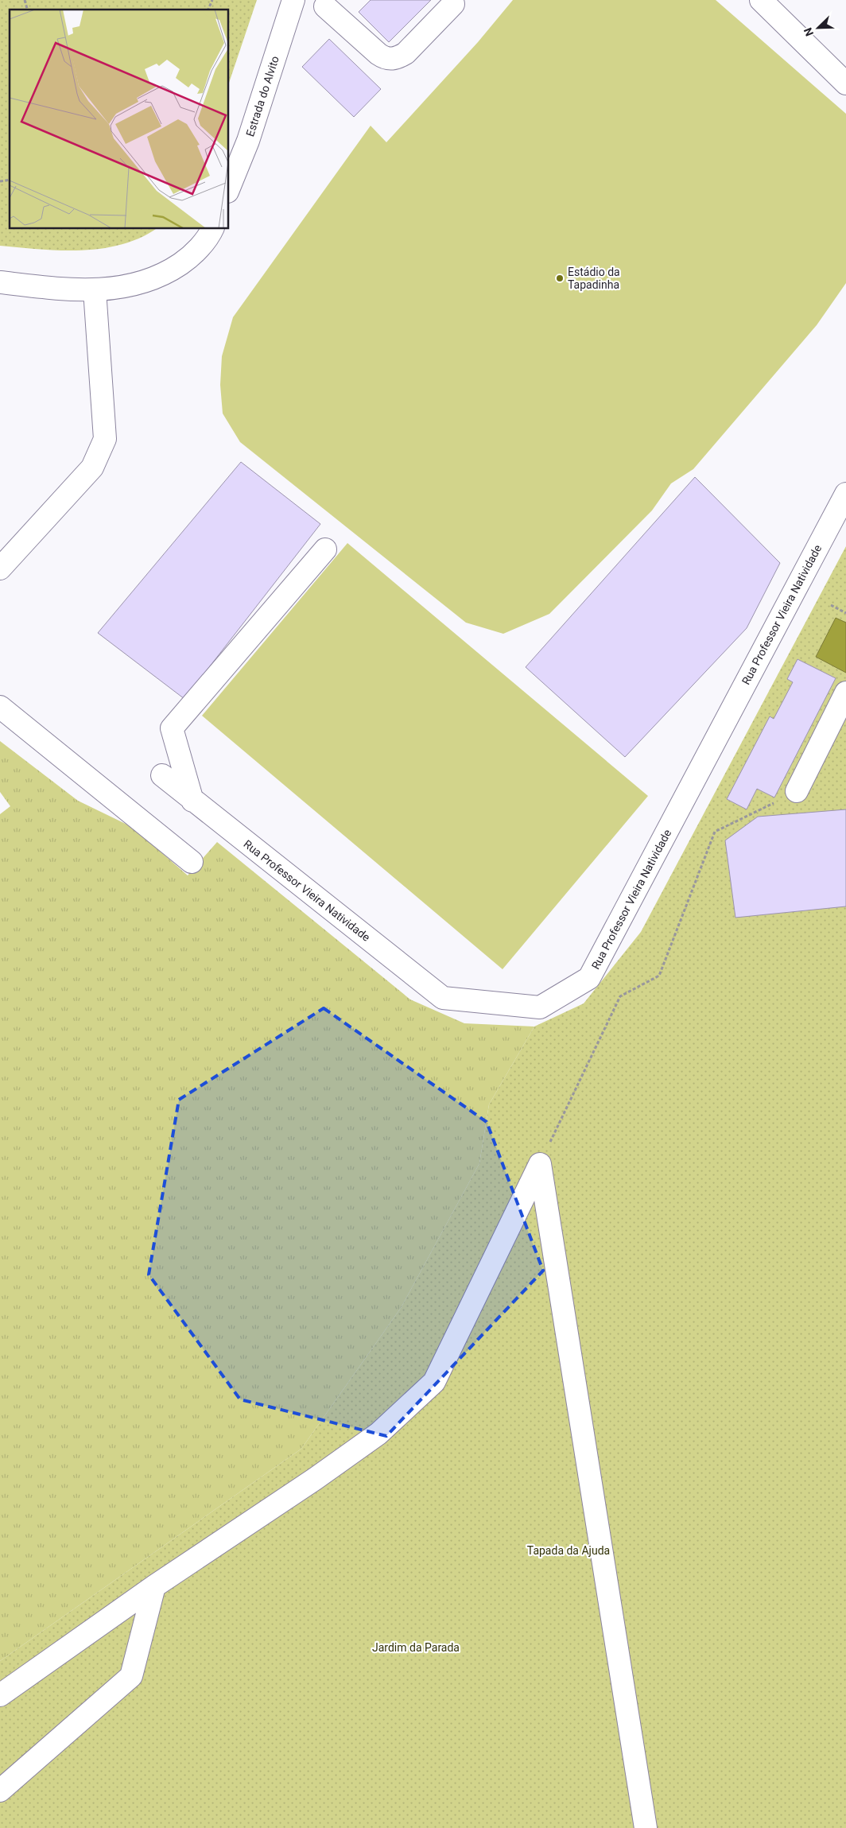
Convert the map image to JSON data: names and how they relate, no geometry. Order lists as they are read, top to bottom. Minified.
{"streets":{"street":["Estrada do Alvito","Rua Professor Vieira Natividade"]},"parks":["Tapada da Ajuda","Jardim da Parada"],"places":["Estádio da Tapadinha"],"north":"bottom left"}
